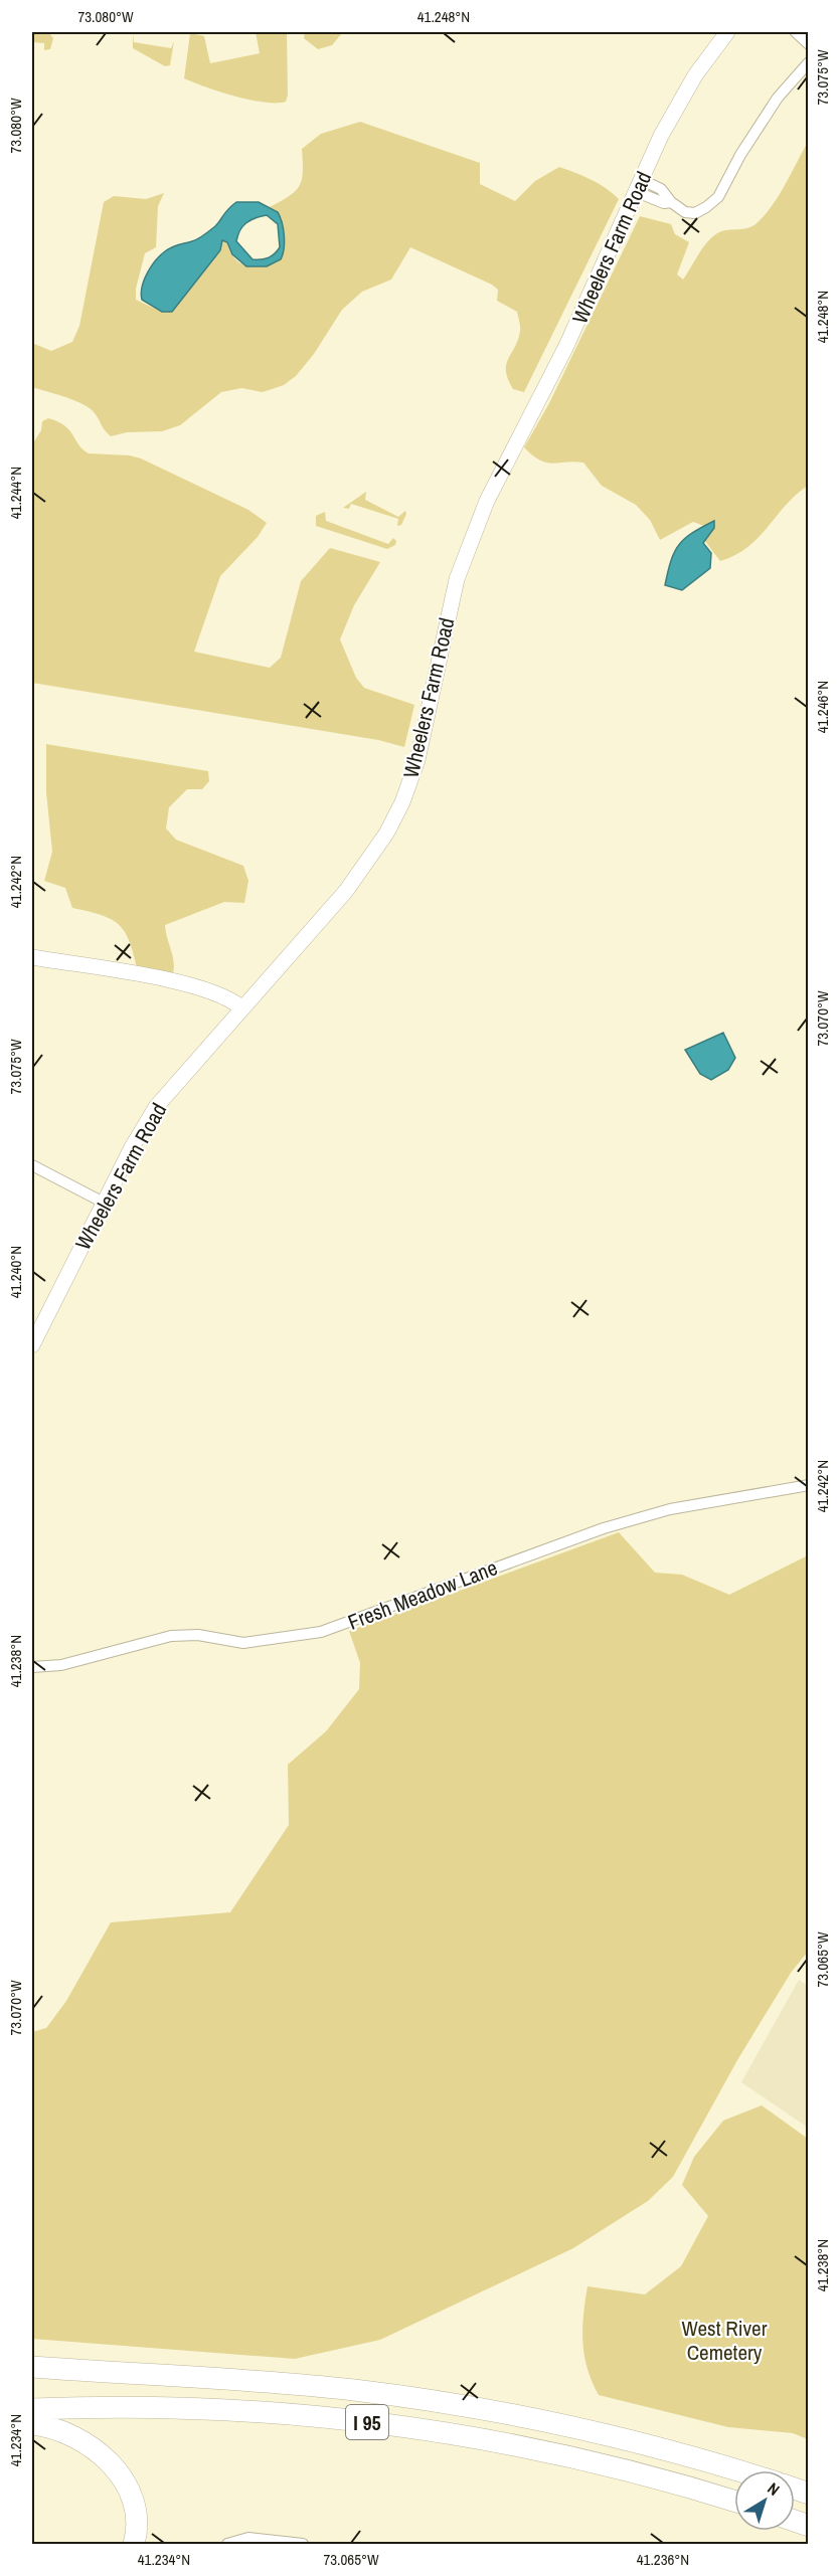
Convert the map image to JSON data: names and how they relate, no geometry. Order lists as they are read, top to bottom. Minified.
{"streets":{"highway":["I 95"],"main road":["Wheelers Farm Road"],"street":["Fresh Meadow Lane"]},"parks":["West River Cemetery"],"north":"top right","coordinates":["73.080°W","41.248°N","73.075°W","41.244°N","41.246°N","41.242°N","73.070°W","41.240°N","41.238°N","73.065°W","41.234°N","41.236°N"]}
